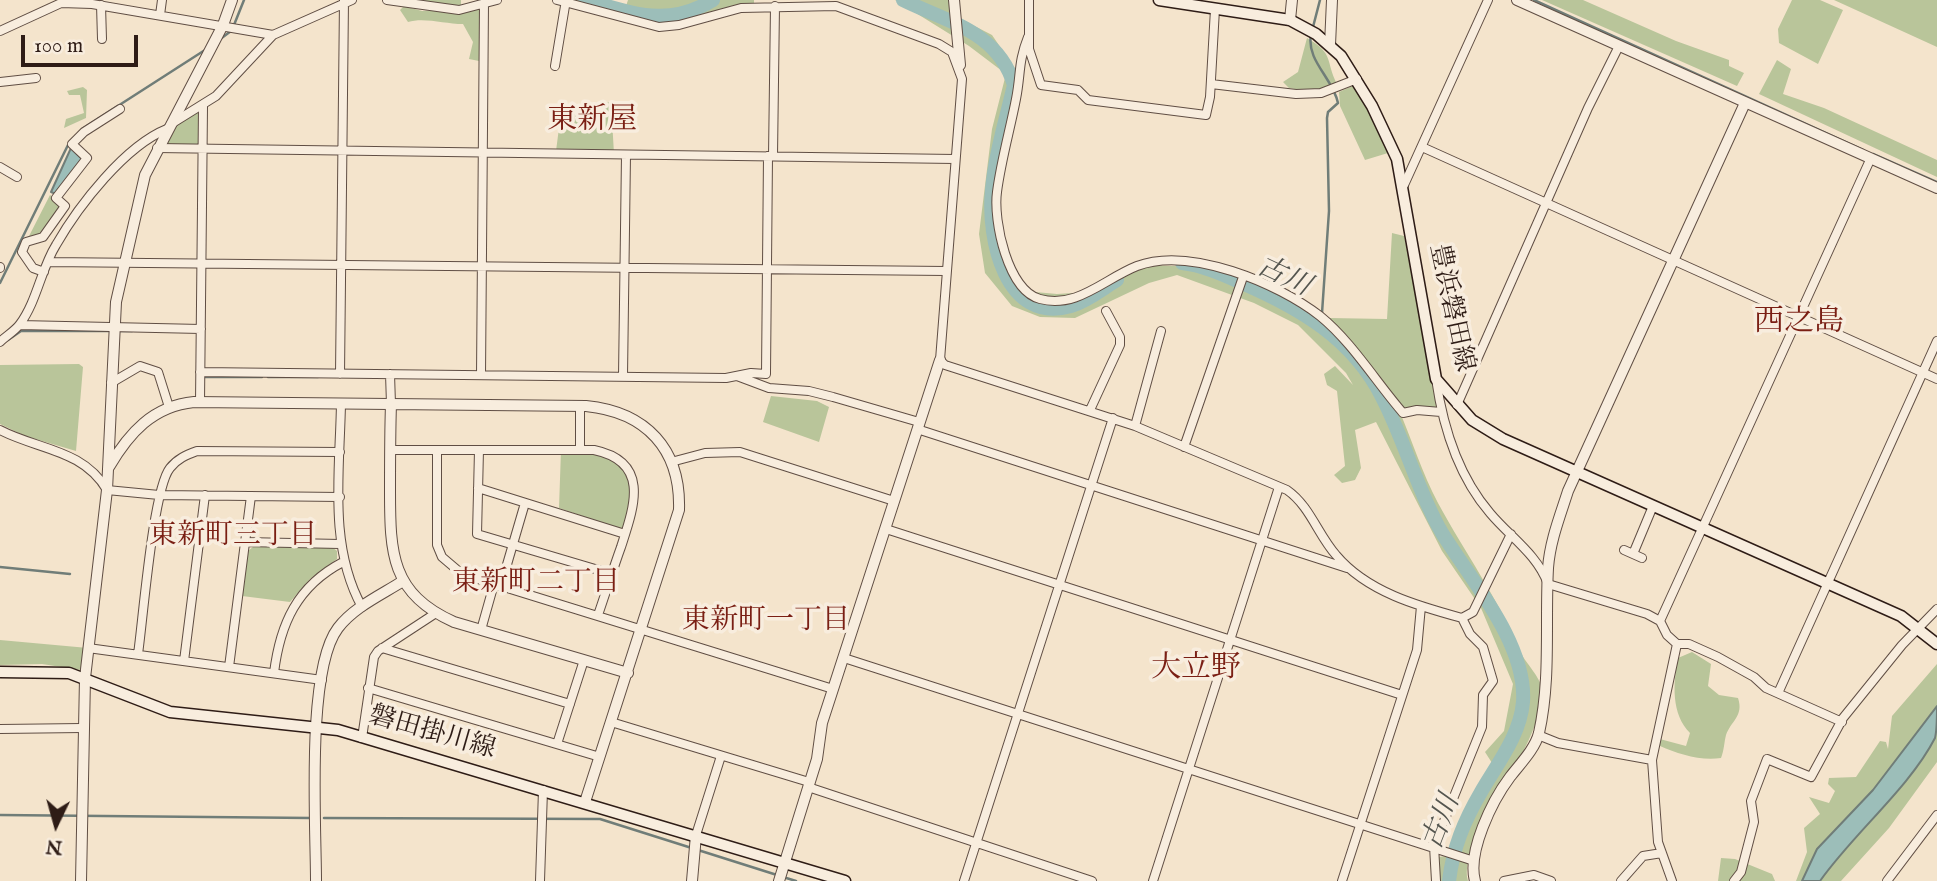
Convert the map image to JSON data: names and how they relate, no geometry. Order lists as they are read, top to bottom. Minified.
{"streets":{"main road":["豊浜磐田線","磐田掛川線"]},"districts":["東新屋","西之島","東新町三丁目","東新町二丁目","東新町一丁目","大立野"],"water":["古川"],"scale_bar":"100 m","north":"bottom"}
